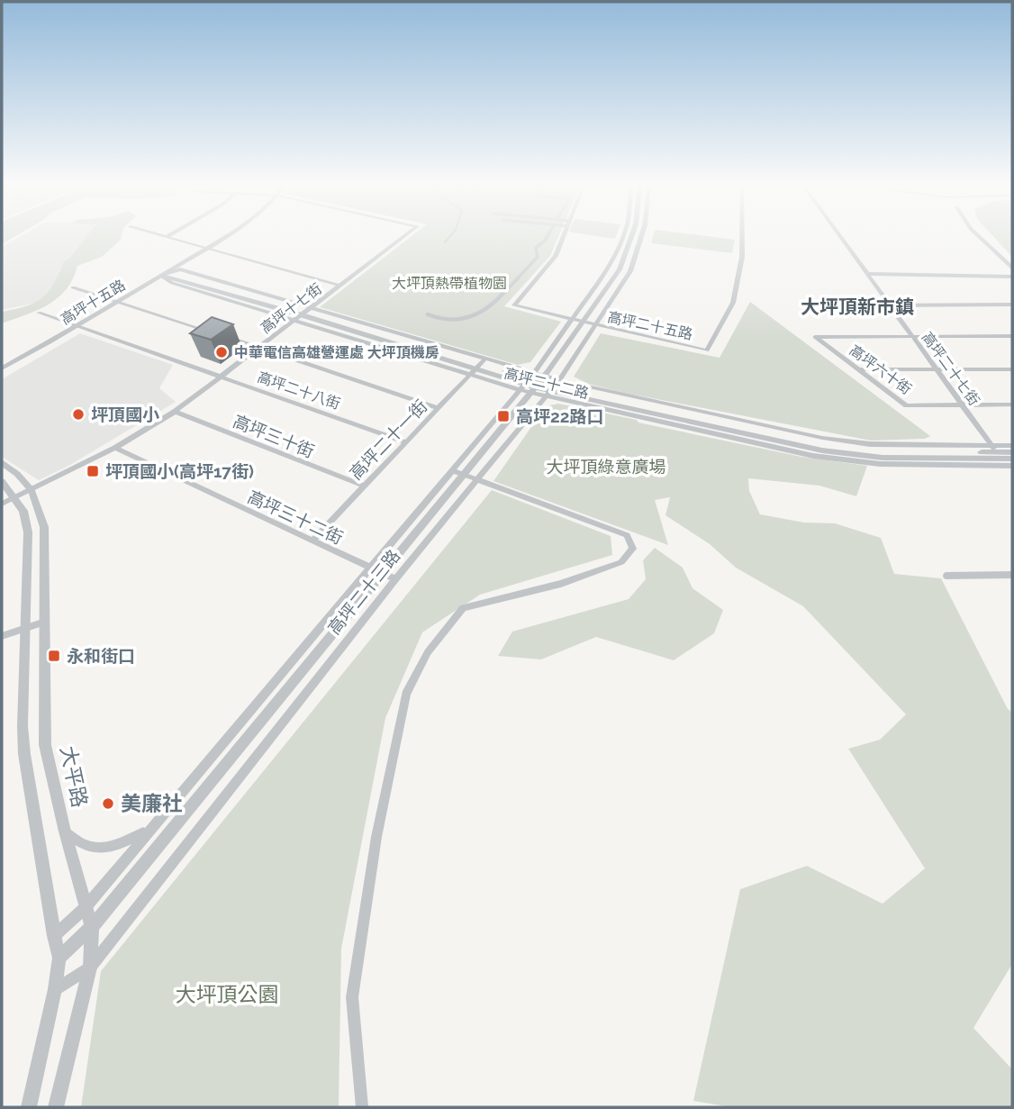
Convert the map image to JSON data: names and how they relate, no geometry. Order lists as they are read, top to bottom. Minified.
{"streets":{"street":["高坪十五路","高坪十七街","高坪二十五路","高坪二十七街","高坪六十街","高坪二十二路","高坪二十八街","高坪三十街","高坪二十一街","高坪三十二街","高坪二十三路","大平路"]},"crossings":[["高坪十五路","高坪二十二路"],["高坪十五路","高坪二十八街"],["高坪十七街","高坪二十二路"],["高坪十七街","高坪二十八街"],["高坪十七街","高坪三十街"],["高坪十七街","高坪三十二街"],["高坪十七街","大平路"],["高坪二十五路","高坪二十三路"],["高坪二十七街","高坪六十街"],["高坪二十七街","高坪二十二路"],["高坪二十二路","高坪二十一街"],["高坪二十二路","高坪二十三路"],["高坪二十八街","高坪二十一街"],["高坪三十街","高坪二十一街"],["高坪二十一街","高坪三十二街"],["高坪三十二街","高坪二十三路"],["高坪二十三路","大平路"]],"districts":["大坪頂新市鎮"],"parks":["大坪頂熱帶植物園","大坪頂綠意廣場","大坪頂公園"],"places":{"other":["中華電信高雄營運處 大坪頂機房","坪頂國小","美廉社"],"transit":["高坪22路口","坪頂國小(高坪17街)","永和街口"]}}
